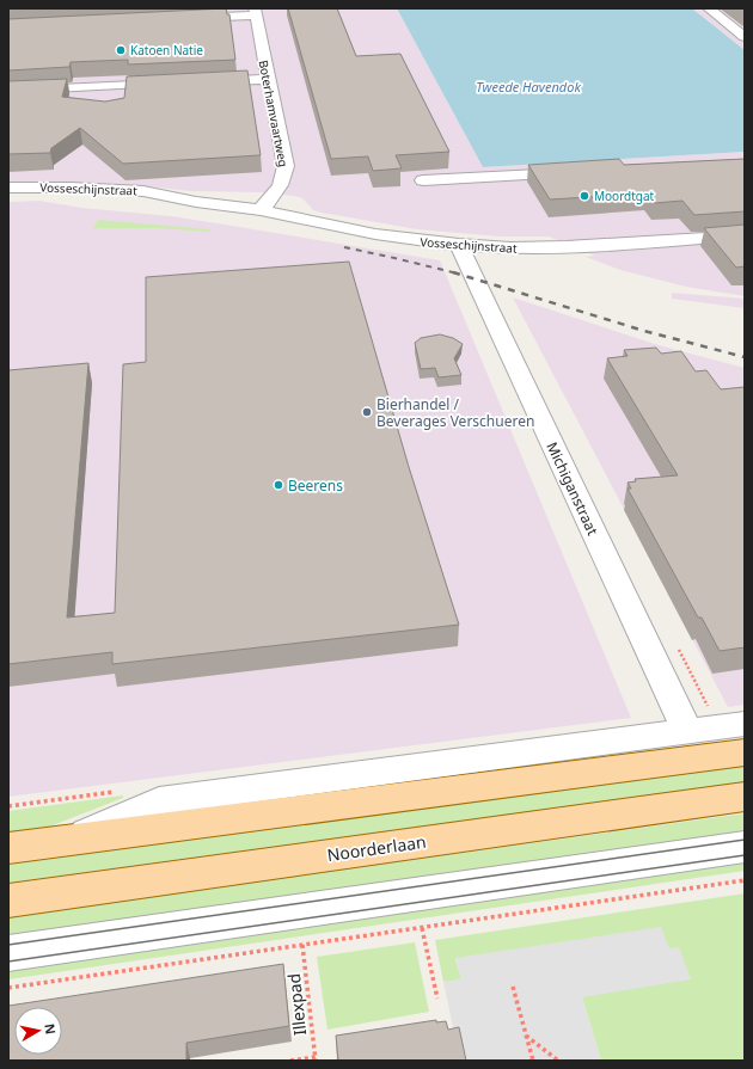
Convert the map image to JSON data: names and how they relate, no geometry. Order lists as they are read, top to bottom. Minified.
{"streets":{"main road":["Noorderlaan"],"street":["Boterhamvaartweg","Vosseschijnstraat","Michiganstraat"],"path":["Illexpad"]},"crossings":[["Boterhamvaartweg","Vosseschijnstraat"],["Vosseschijnstraat","Michiganstraat"]],"water":["Tweede Havendok"],"places":["Katoen Natie","Moordtgat","Bierhandel / Beverages Verschueren","Beerens"],"north":"right"}
